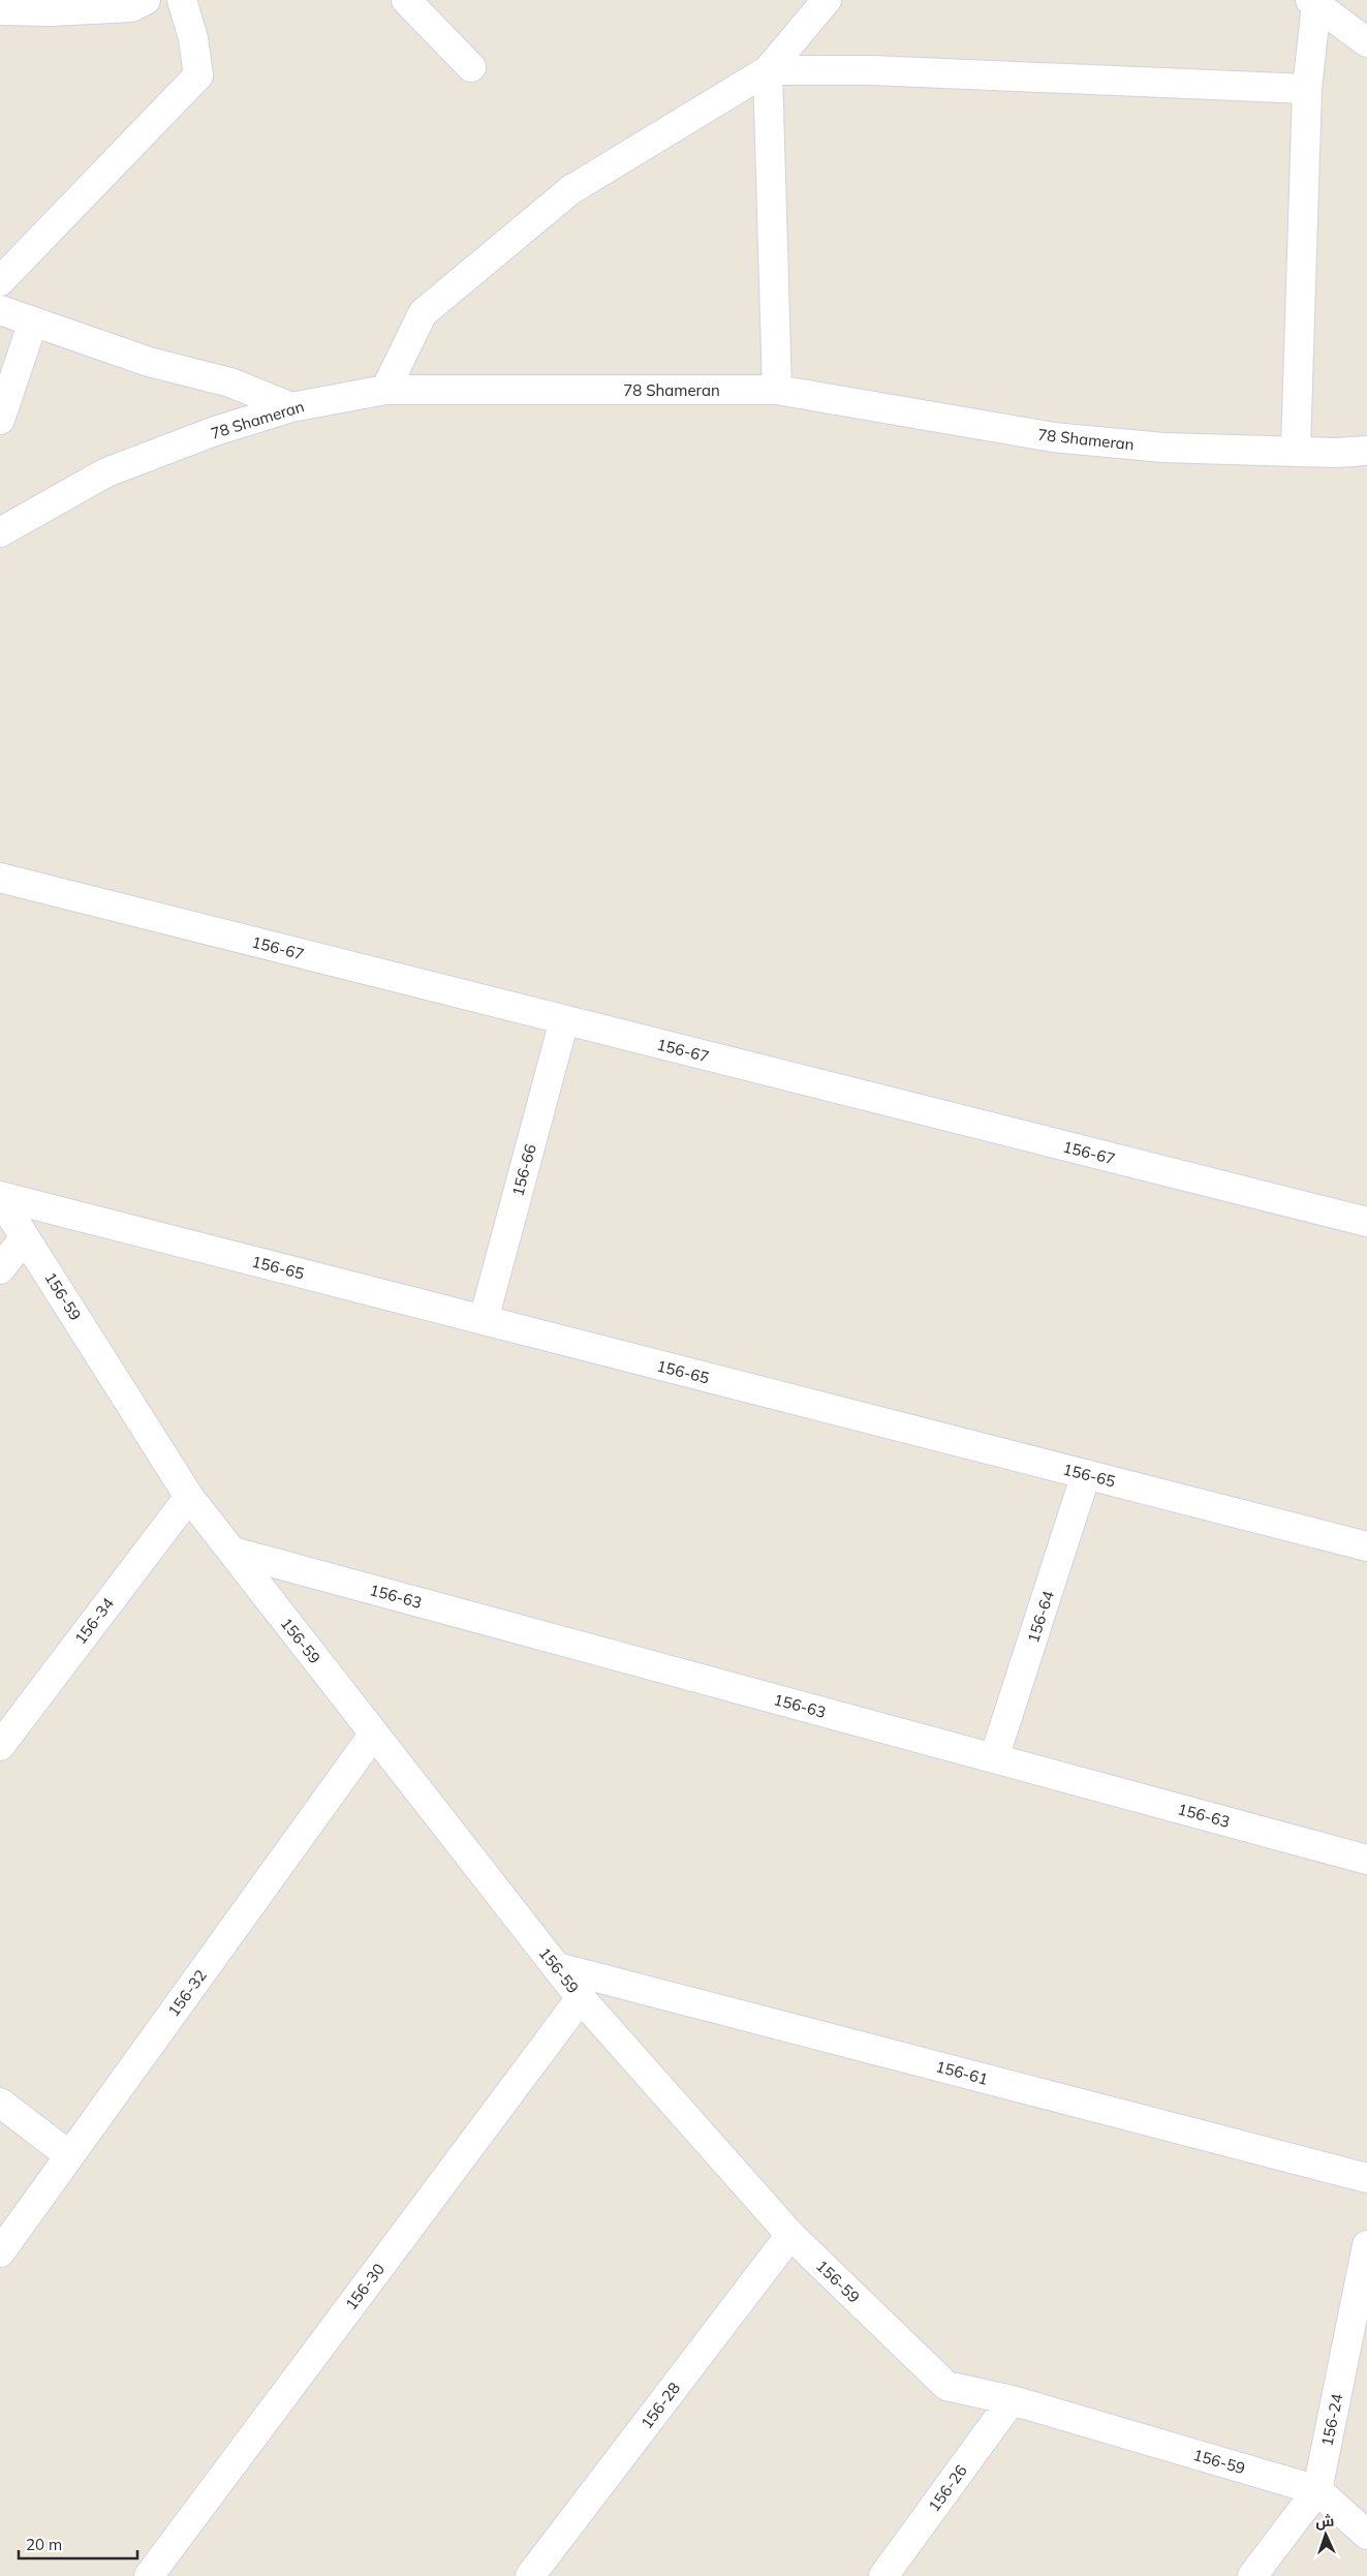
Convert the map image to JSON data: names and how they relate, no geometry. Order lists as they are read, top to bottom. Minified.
{"streets":{"street":["78 Shameran","156-67","156-66","156-65","156-59","156-63","156-64","156-34","156-32","156-61","156-30","156-28","156-24","156-26"]},"crossings":[["156-67","156-66"],["156-66","156-65"],["156-65","156-59"],["156-65","156-64"],["156-59","156-63"],["156-59","156-34"],["156-59","156-32"],["156-59","156-61"],["156-59","156-30"],["156-59","156-28"],["156-59","156-24"],["156-59","156-26"],["156-63","156-64"]],"scale_bar":"20 m","north":"top"}
